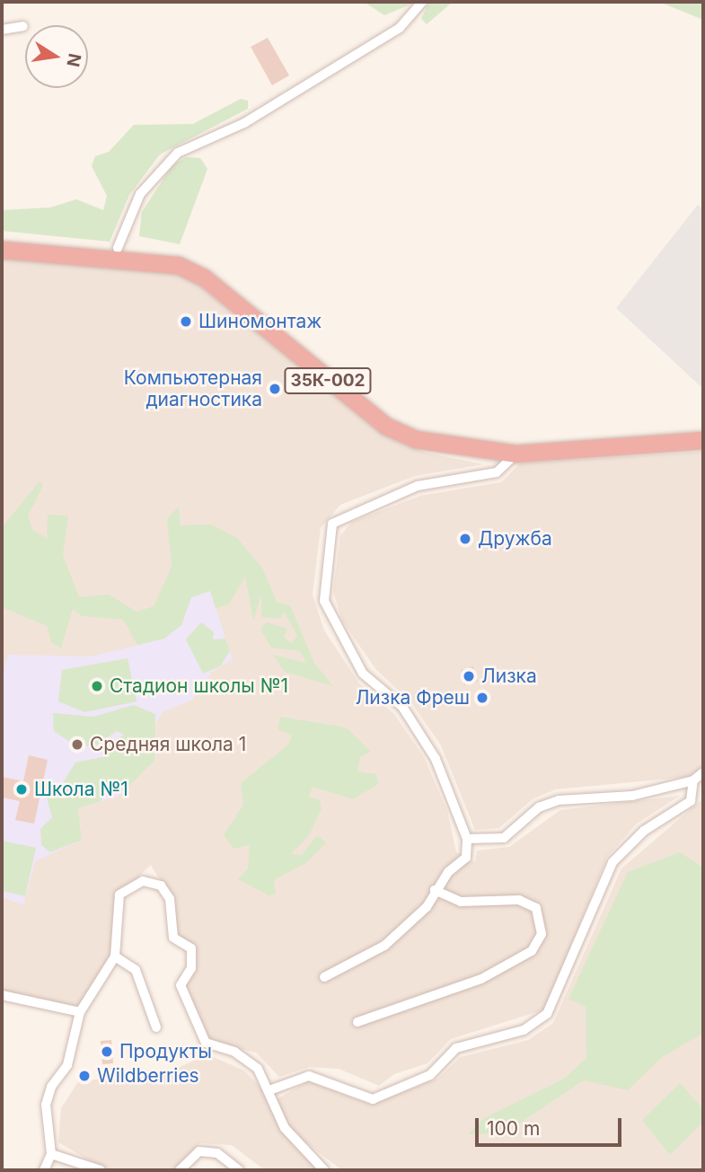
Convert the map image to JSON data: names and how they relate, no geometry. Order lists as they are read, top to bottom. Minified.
{"streets":{"highway":["35К-002"]},"places":["Шиномонтаж","Компьютерная диагностика","Дружба","Лизка","Стадион школы №1","Лизка Фреш","Средняя школа 1","Школа №1","Продукты","Wildberries"],"scale_bar":"100 m","north":"right"}
